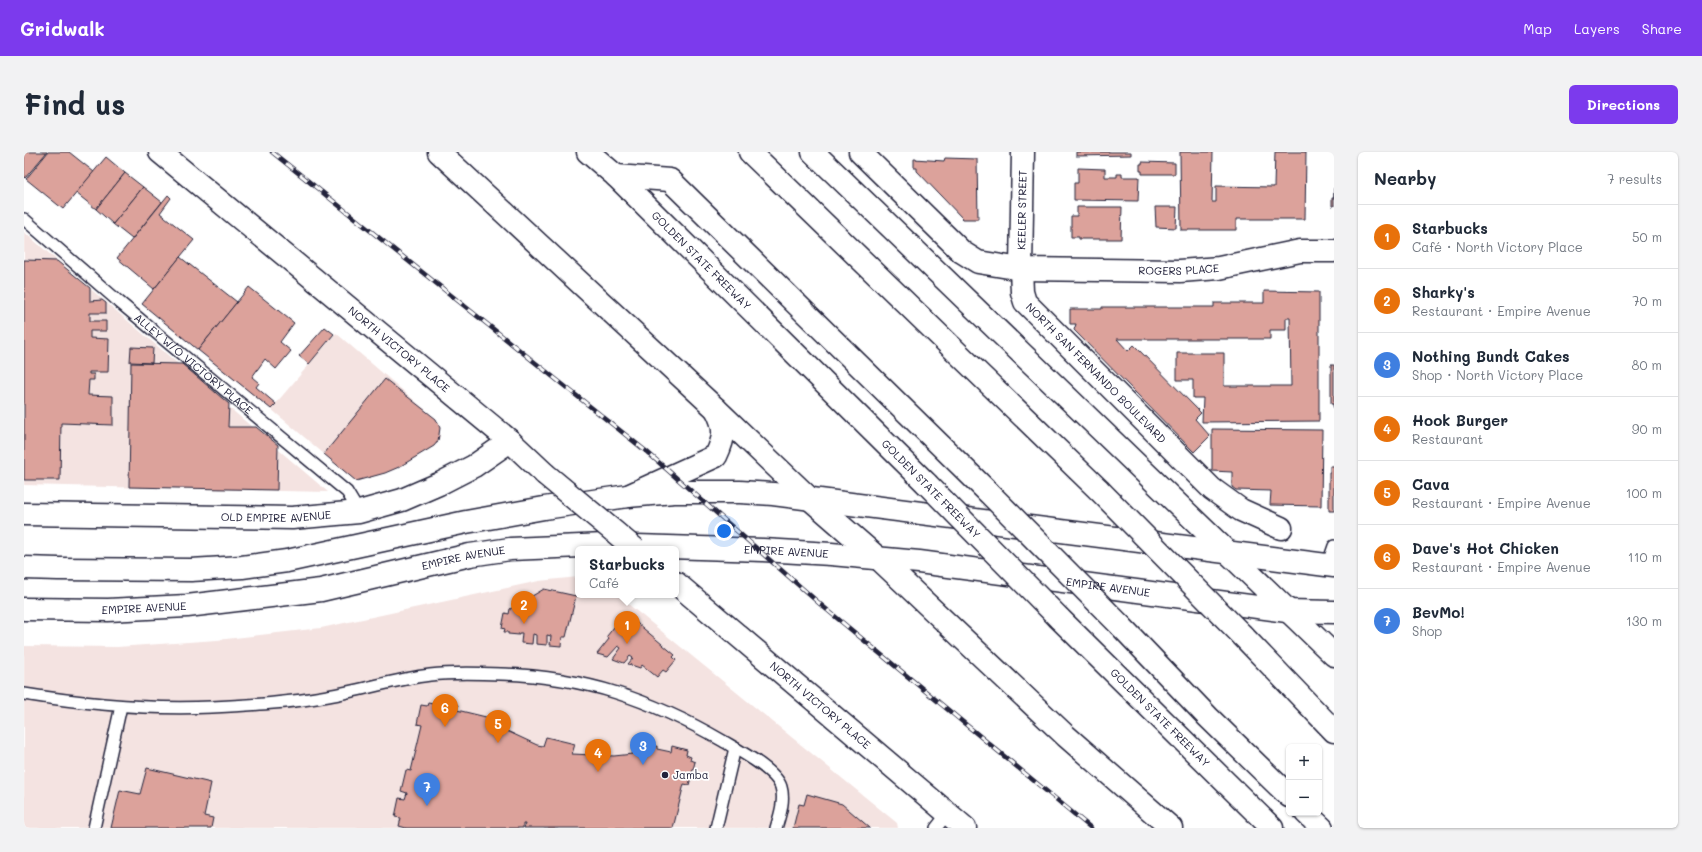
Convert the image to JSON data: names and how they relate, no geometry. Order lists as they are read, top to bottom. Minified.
{"streets":{"main road":["KEELER STREET","GOLDEN STATE FREEWAY","ROGERS PLACE","NORTH VICTORY PLACE","NORTH SAN FERNANDO BOULEVARD","OLD EMPIRE AVENUE","EMPIRE AVENUE"],"lane":["ALLEY W/O VICTORY PLACE"]},"crossings":[["KEELER STREET","ROGERS PLACE"],["KEELER STREET","NORTH SAN FERNANDO BOULEVARD"],["ROGERS PLACE","NORTH SAN FERNANDO BOULEVARD"],["NORTH VICTORY PLACE","OLD EMPIRE AVENUE"],["ALLEY W/O VICTORY PLACE","OLD EMPIRE AVENUE"]],"places":["Jamba"],"page":{"header":"Gridwalk","nav":["Map","Layers","Share"],"buttons":"Directions","title":"Find us","heading":["Nearby","7 results"],"list":[{"mark":"1","name":"Starbucks","note":"Café · North Victory Place","value":"50 m"},{"mark":"2","name":"Sharky's","note":"Restaurant · Empire Avenue","value":"70 m"},{"mark":"3","name":"Nothing Bundt Cakes","note":"Shop · North Victory Place","value":"80 m"},{"mark":"4","name":"Hook Burger","note":"Restaurant","value":"90 m"},{"mark":"5","name":"Cava","note":"Restaurant · Empire Avenue","value":"100 m"},{"mark":"6","name":"Dave's Hot Chicken","note":"Restaurant · Empire Avenue","value":"110 m"},{"mark":"7","name":"BevMo!","note":"Shop","value":"130 m"}],"popup":["Starbucks","Café"],"pins":["2","1","6","5","3","4","7"],"map_buttons":["+","−"]}}
